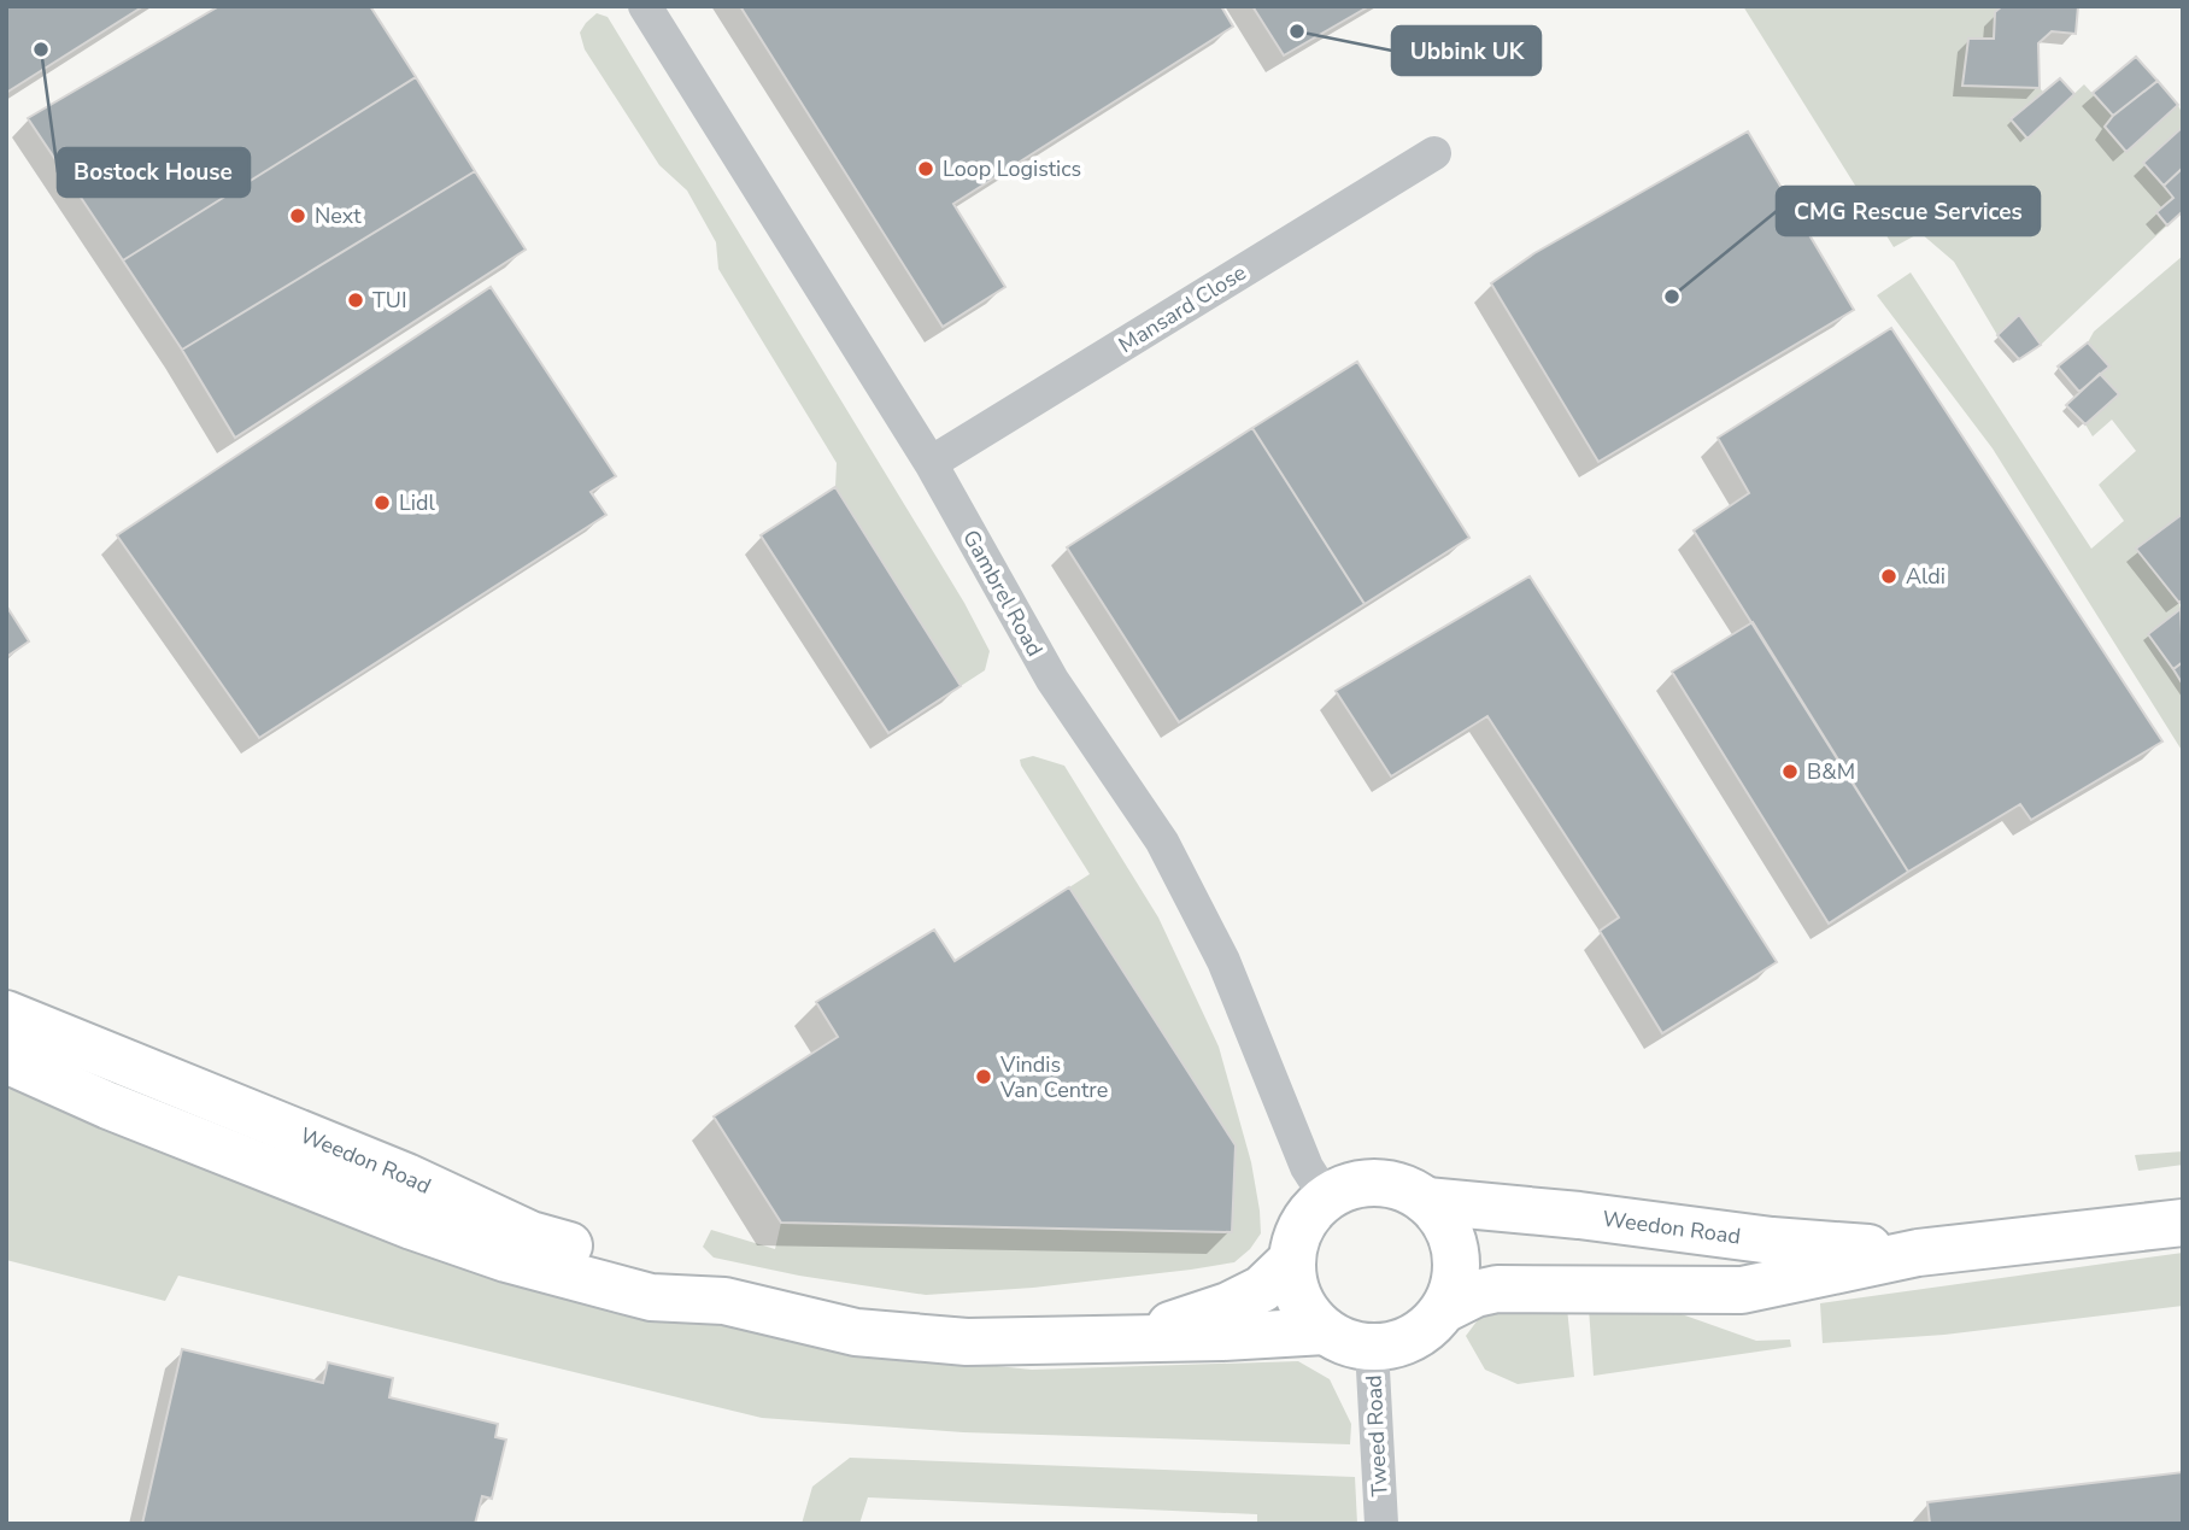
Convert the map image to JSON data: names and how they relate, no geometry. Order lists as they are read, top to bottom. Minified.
{"streets":{"main road":["Weedon Road"],"street":["Mansard Close","Gambrel Road","Tweed Road"]},"crossings":[["Mansard Close","Gambrel Road"],["Gambrel Road","Weedon Road"],["Gambrel Road","Tweed Road"],["Weedon Road","Tweed Road"]],"places":["Ubbink UK","Bostock House","Loop Logistics","Next","CMG Rescue Services","TUI","Lidl","Aldi","B&M","Vindis Van Centre"]}
